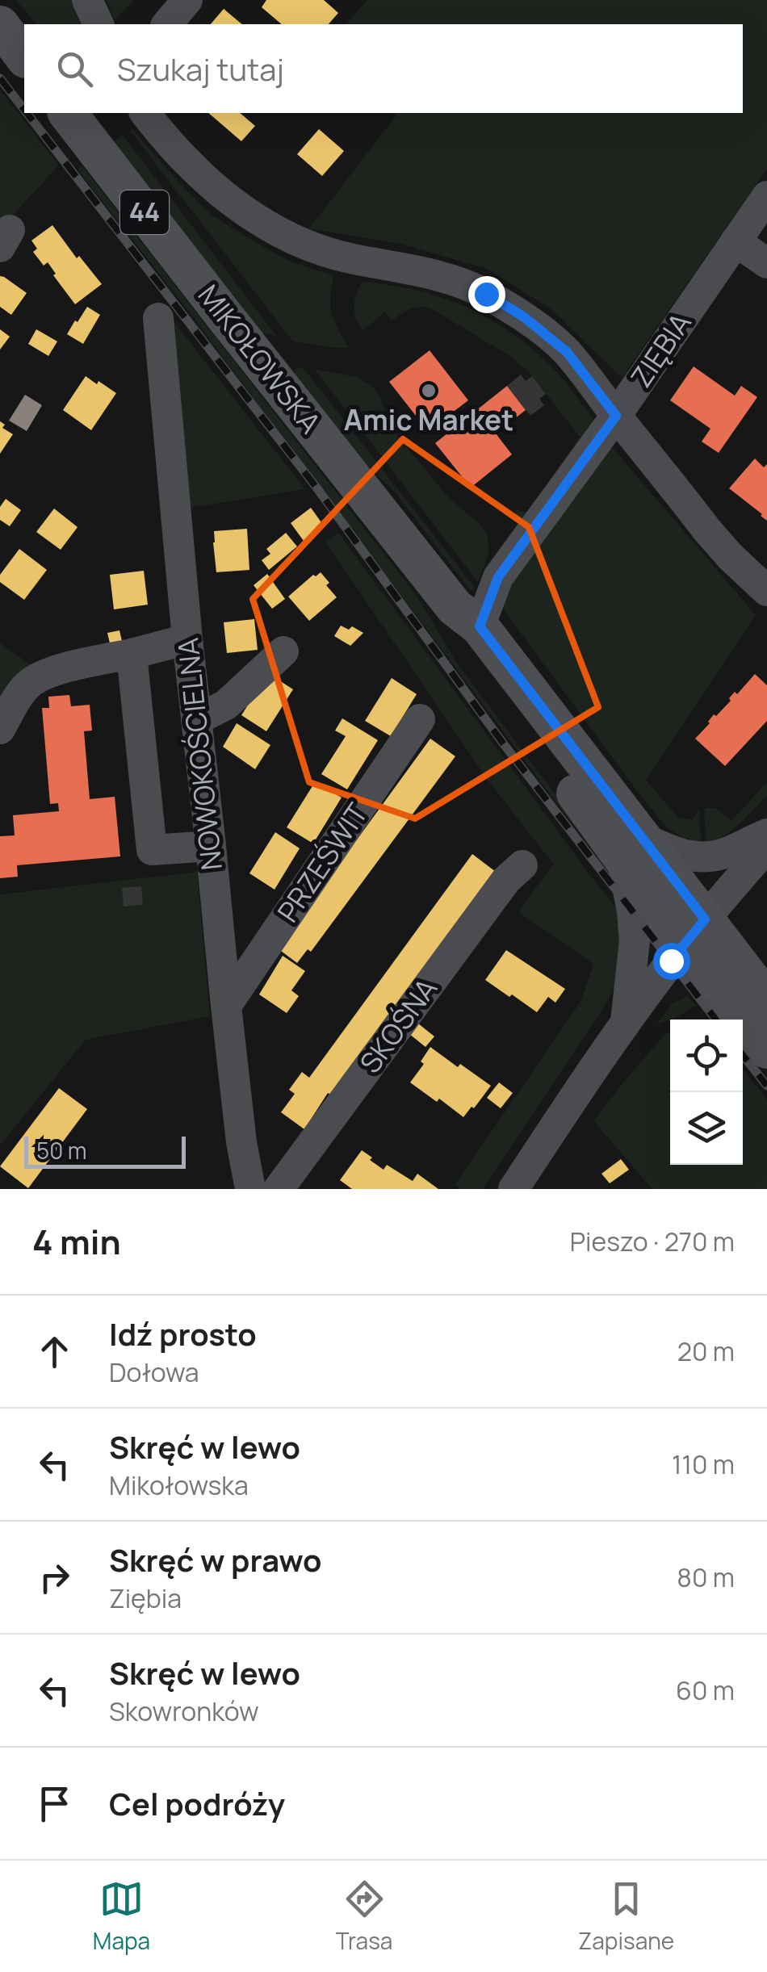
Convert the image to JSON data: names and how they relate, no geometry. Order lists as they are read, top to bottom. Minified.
{"streets":{"main road":["44","MIKOŁOWSKA"],"street":["ZIĘBIA","NOWOKOŚCIELNA","PRZEŚWIT","SKOŚNA"]},"crossings":[["ZIĘBIA","MIKOŁOWSKA"],["NOWOKOŚCIELNA","PRZEŚWIT"]],"places":["Amic Market"],"scale_bar":"50 m","page":{"search":"Szukaj tutaj","scale":"50 m","heading":["4 min","Pieszo · 270 m"],"list":[["Idź prosto","Dołowa","20 m"],["Skręć w lewo","Mikołowska","110 m"],["Skręć w prawo","Ziębia","80 m"],["Skręć w lewo","Skowronków","60 m"],"Cel podróży"],"nav":["Mapa","Trasa","Zapisane"]}}
